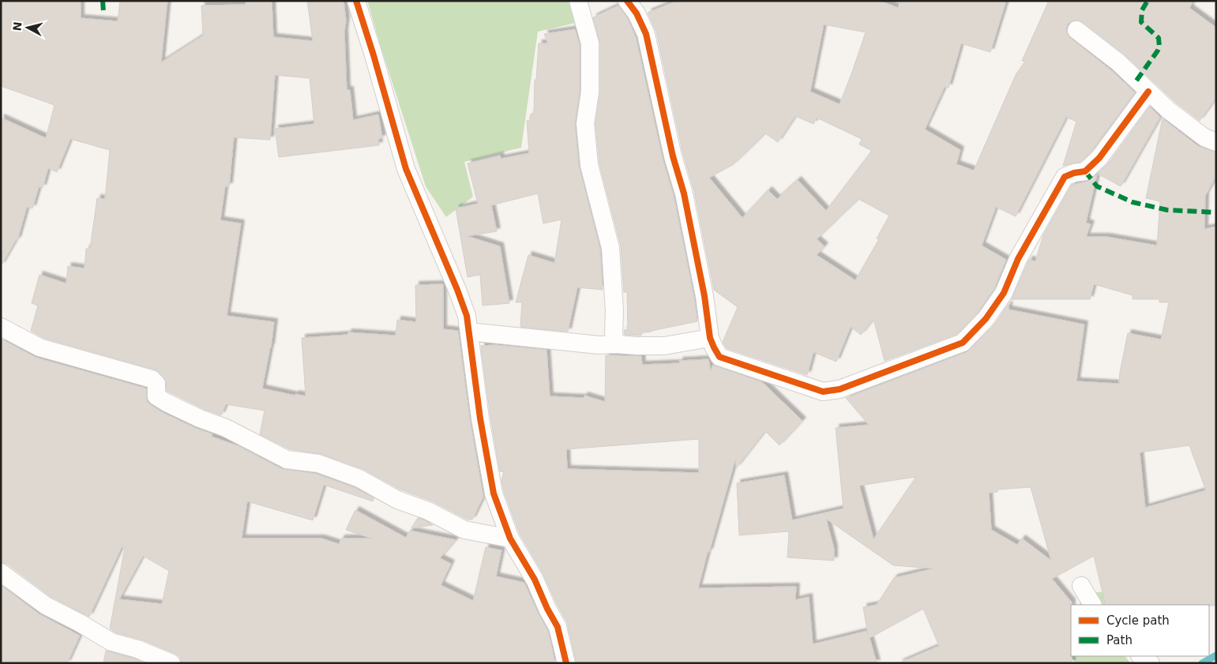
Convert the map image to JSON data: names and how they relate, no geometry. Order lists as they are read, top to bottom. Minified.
{"legend":["Cycle path","Path"],"north":"left"}
